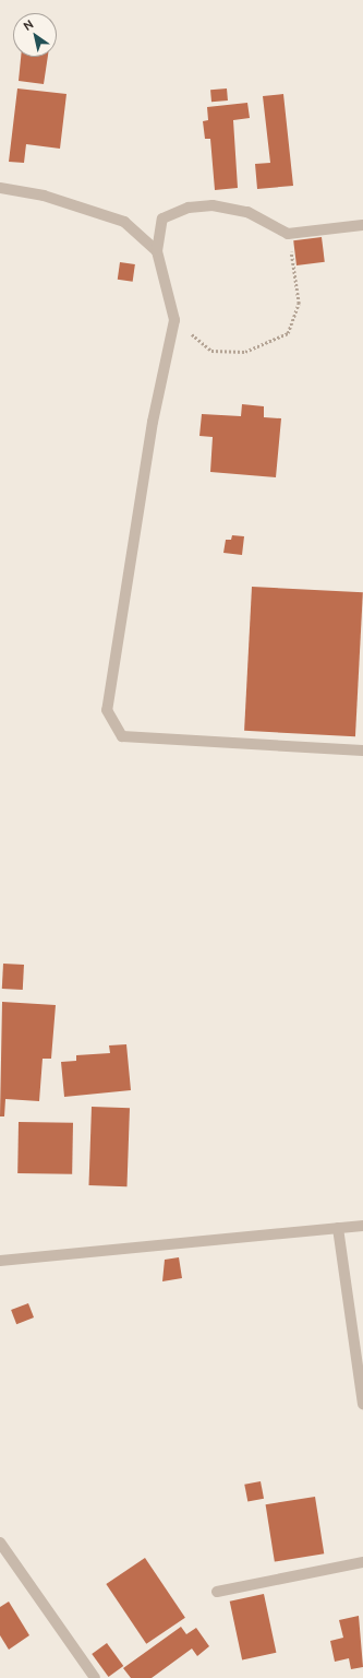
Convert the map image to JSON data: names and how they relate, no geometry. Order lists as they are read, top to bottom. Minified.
{"north":"top left"}
